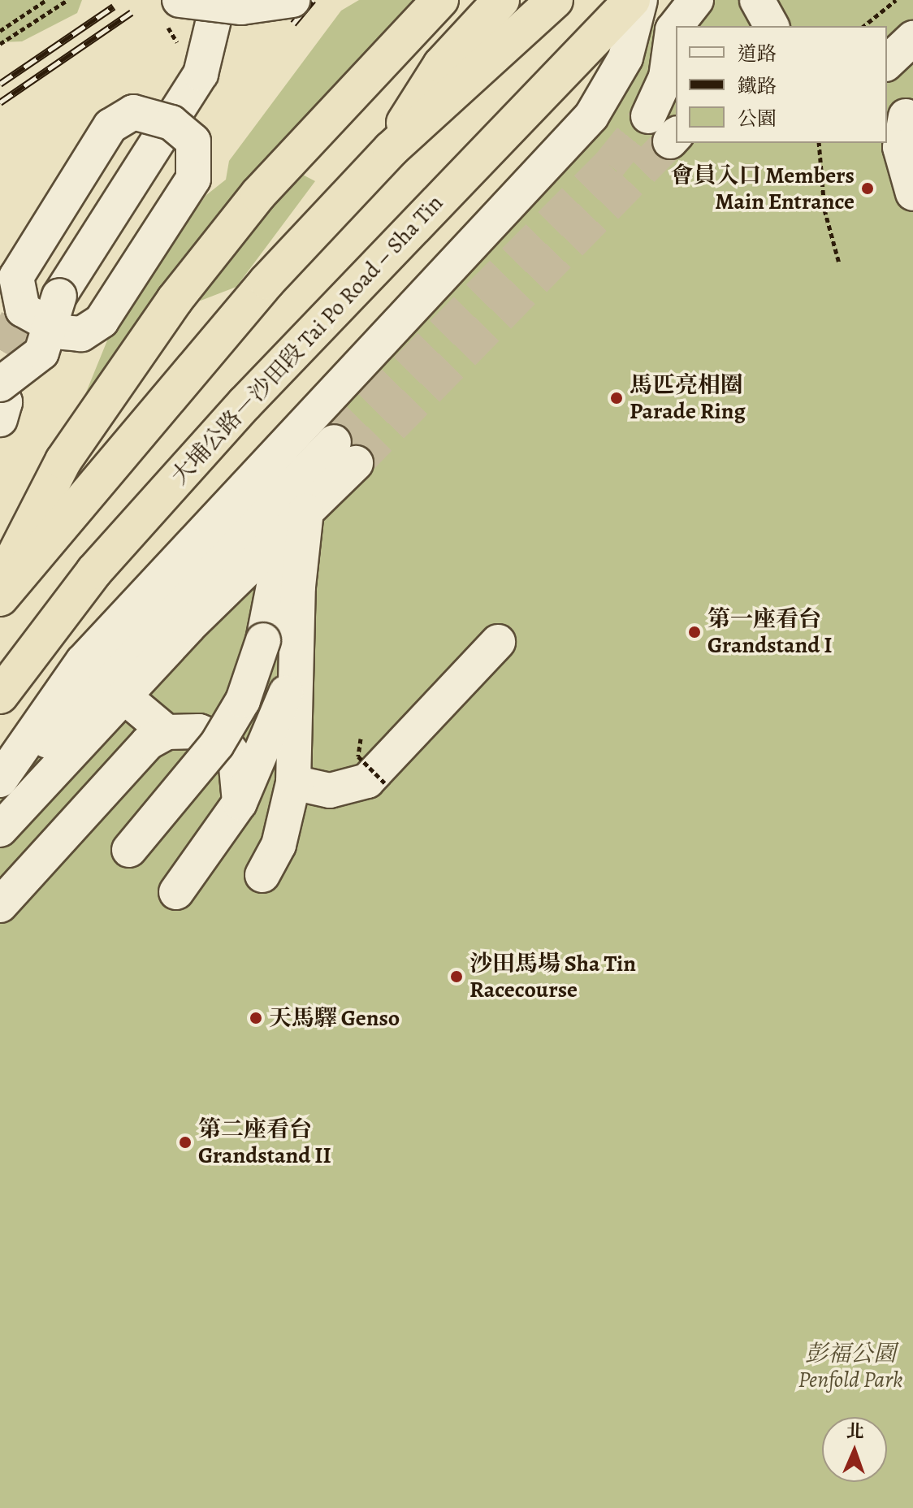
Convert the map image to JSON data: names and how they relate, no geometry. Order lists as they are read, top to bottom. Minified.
{"streets":{"highway":["大埔公路－沙田段 Tai Po Road – Sha Tin"]},"parks":["彭福公園 Penfold Park"],"places":["會員入口 Members Main Entrance","馬匹亮相圈 Parade Ring","第一座看台 Grandstand I","沙田馬場 Sha Tin Racecourse","天馬驛 Genso","第二座看台 Grandstand II"],"legend":["道路","鐵路","公園"],"north":"top"}
